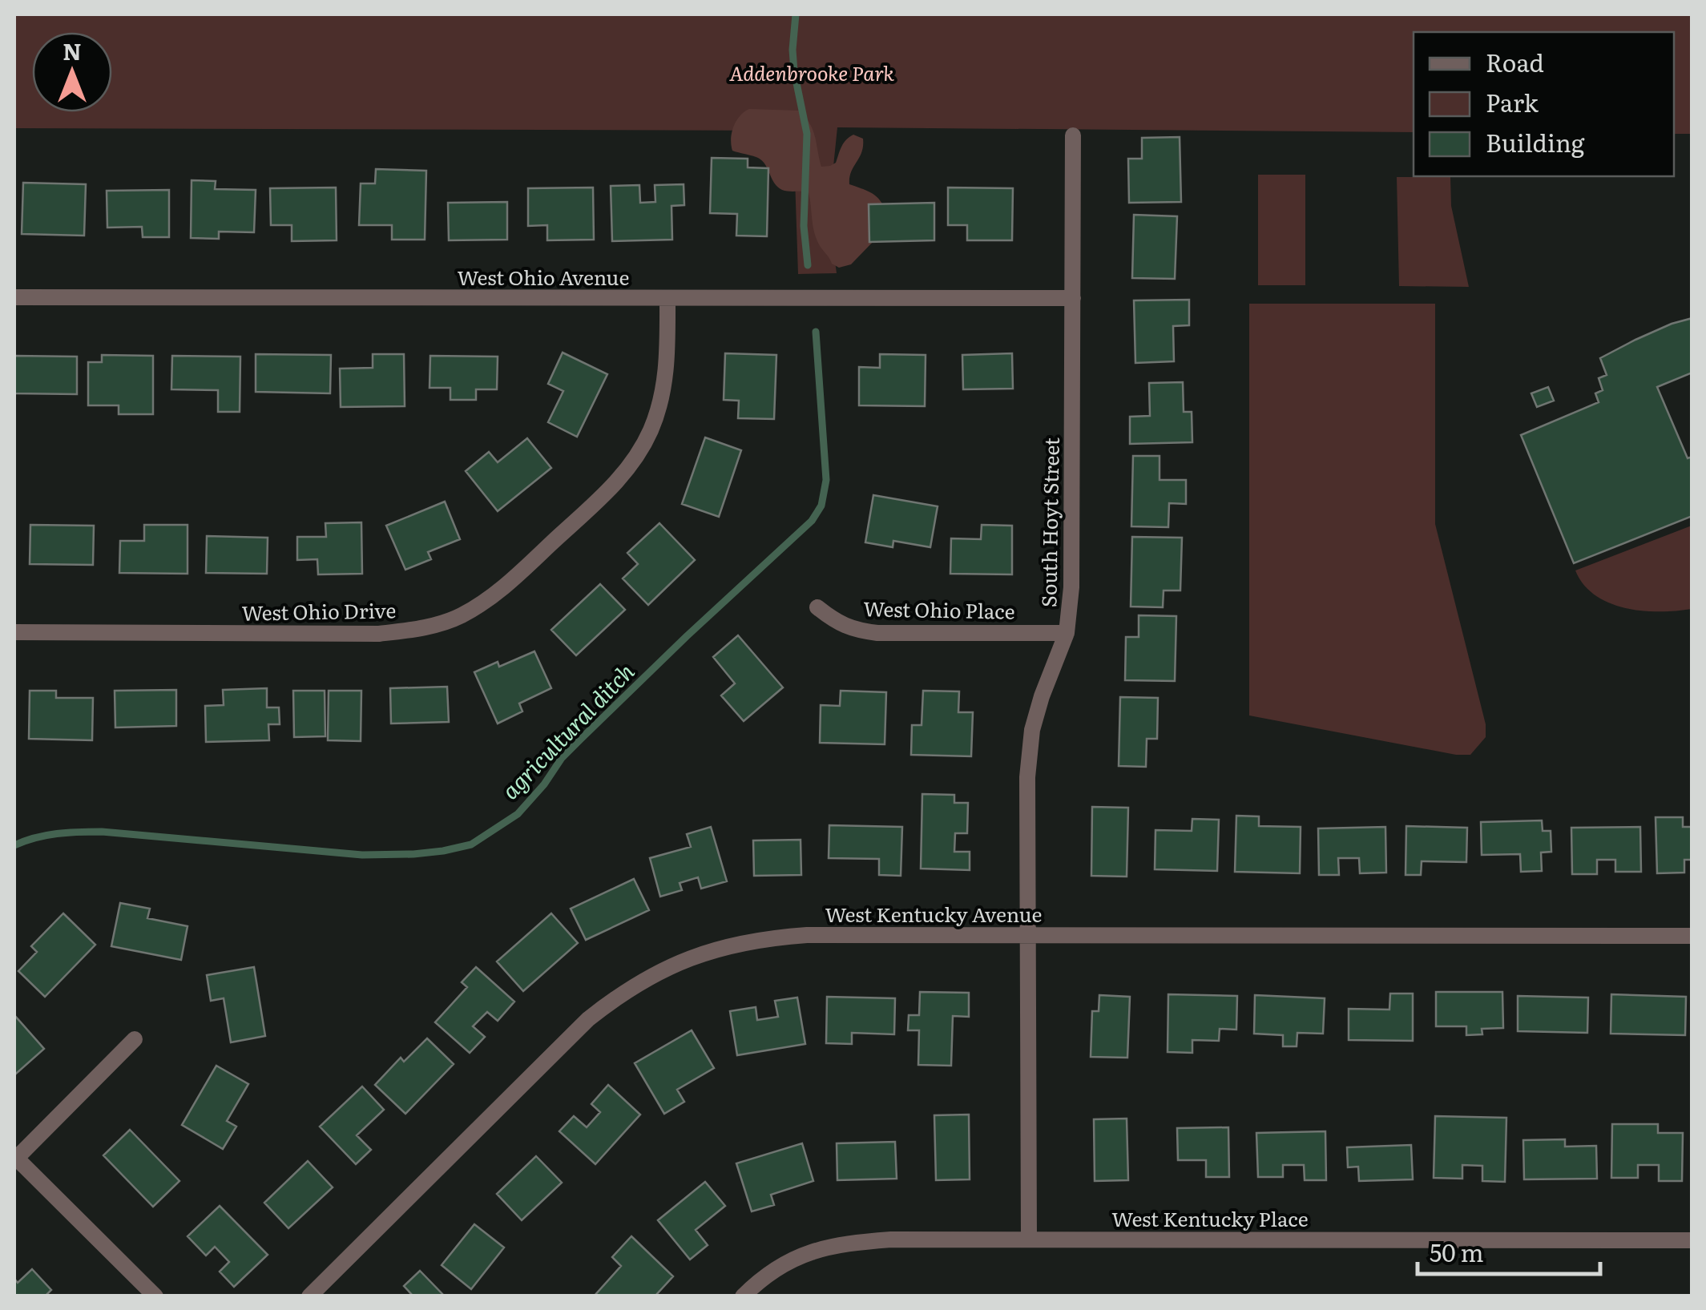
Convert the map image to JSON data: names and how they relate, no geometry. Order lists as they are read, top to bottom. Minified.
{"streets":{"street":["West Ohio Avenue","South Hoyt Street","West Ohio Place","West Ohio Drive","West Kentucky Avenue","West Kentucky Place"]},"crossings":[["West Ohio Avenue","South Hoyt Street"],["West Ohio Avenue","West Ohio Drive"],["South Hoyt Street","West Ohio Place"],["South Hoyt Street","West Kentucky Avenue"],["South Hoyt Street","West Kentucky Place"]],"water":["agricultural ditch"],"parks":["Addenbrooke Park"],"legend":["Road","Park","Building"],"scale_bar":"50 m","north":"top"}
